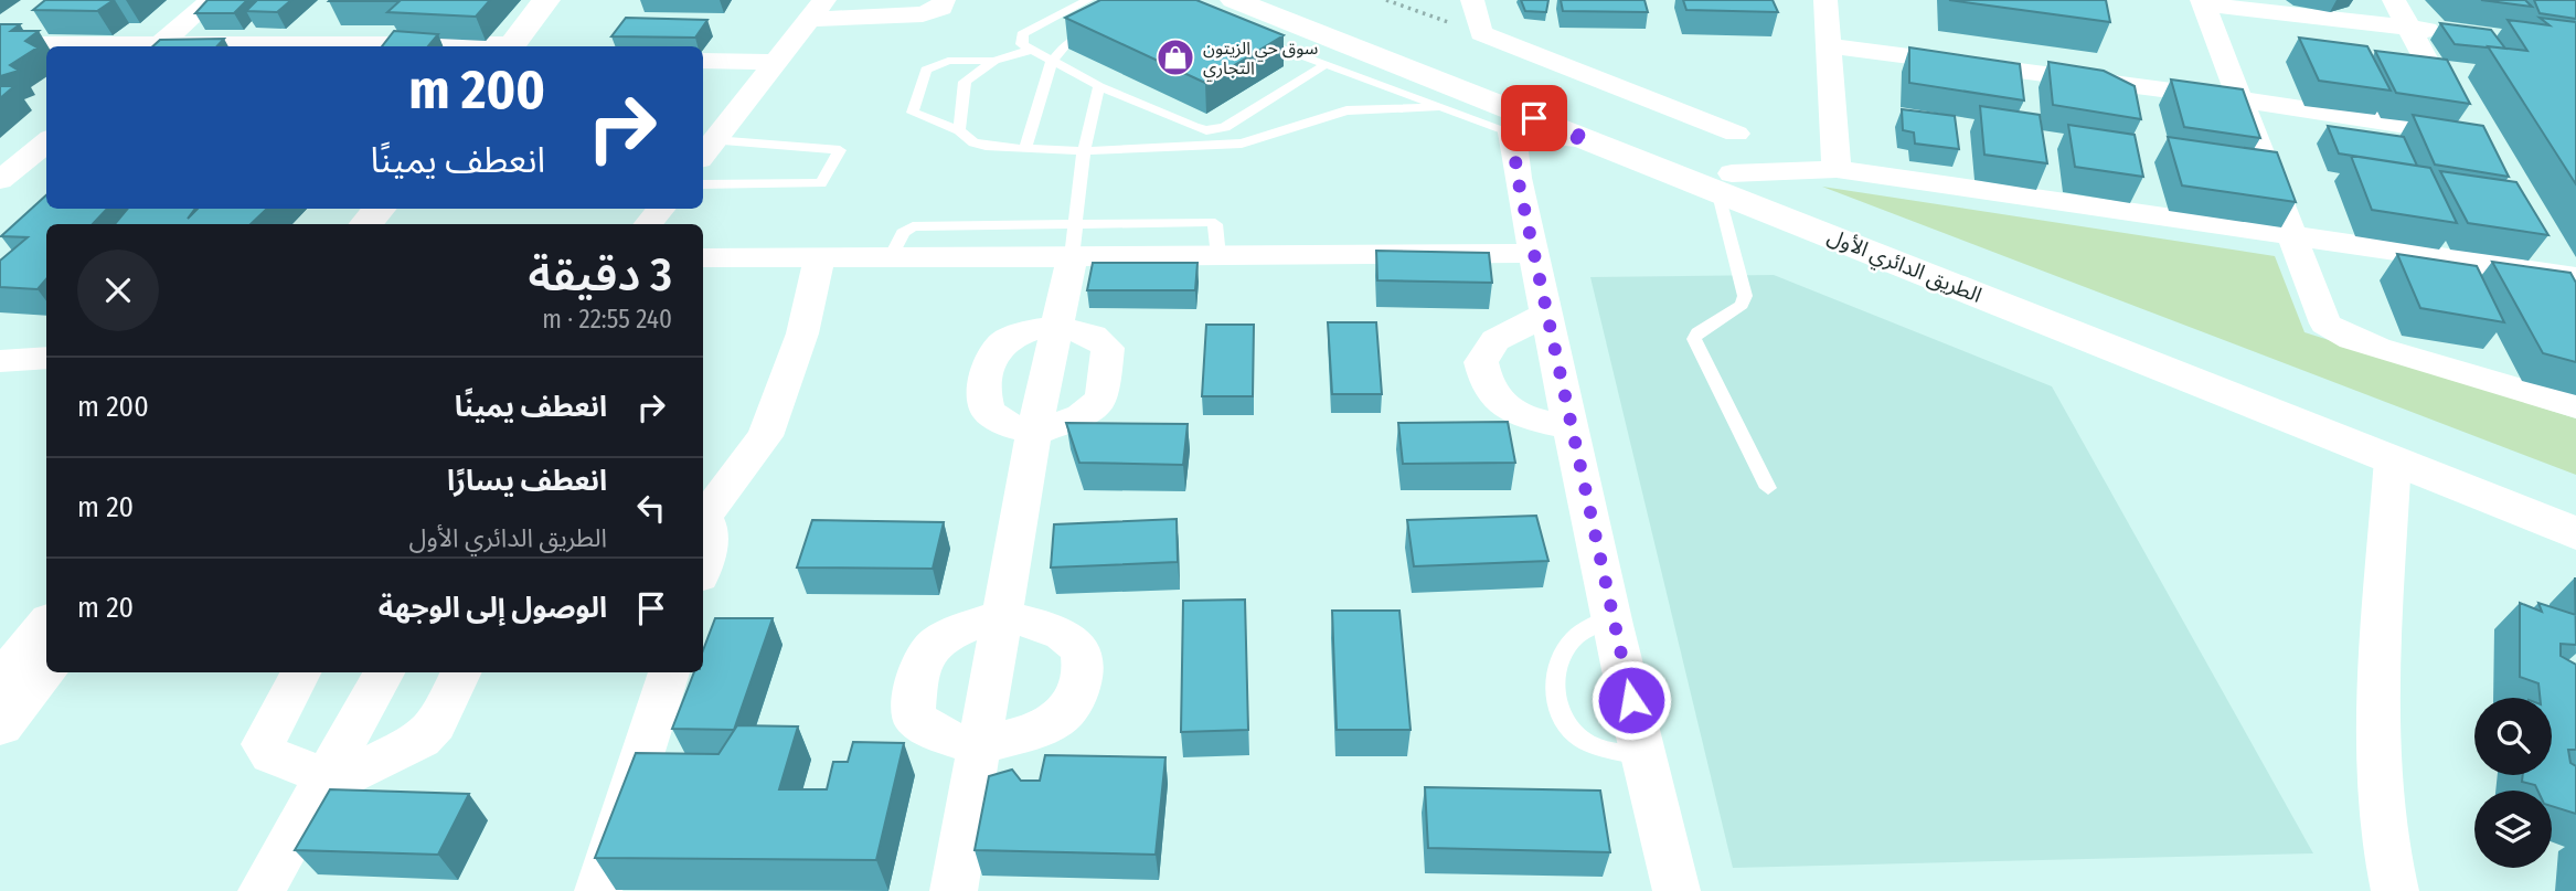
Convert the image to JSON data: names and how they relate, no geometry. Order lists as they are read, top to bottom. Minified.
{"streets":{"main road":["الطريق الدائري الأول"]},"places":{"shop":["سوق حي الزيتون التجاري"]},"page":{"turn":["200 m","انعطف يمينًا"],"heading":["3 دقيقة","240 m · 22:55"],"list":[{"name":"انعطف يمينًا","value":"200 m"},{"name":"انعطف يسارًا","note":"الطريق الدائري الأول","value":"20 m"},{"name":"الوصول إلى الوجهة","value":"20 m"}]}}
